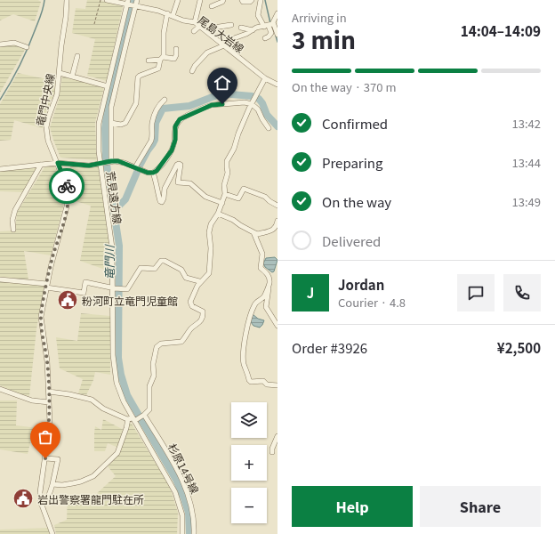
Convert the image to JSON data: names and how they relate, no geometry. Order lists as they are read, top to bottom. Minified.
{"streets":{"street":["尾島大岩線","竜門中央線","荒見遠方線","杉原14号線"]},"crossings":[["尾島大岩線","荒見遠方線"]],"water":["竜門川"],"places":{"public building":["粉河町立竜門児童館","岩出警察署龍門駐在所"]},"page":{"heading":["3 min","Arriving in","14:04–14:09"],"panel":["Jordan","Courier · 4.8","Order #3926","¥2,500"],"bar":"On the way · 370 m","list":[["Confirmed","13:42"],["Preparing","13:44"],["On the way","13:49"],"Delivered"],"round":"J","map_buttons":["+","−"],"buttons":["Help","Share"]}}
